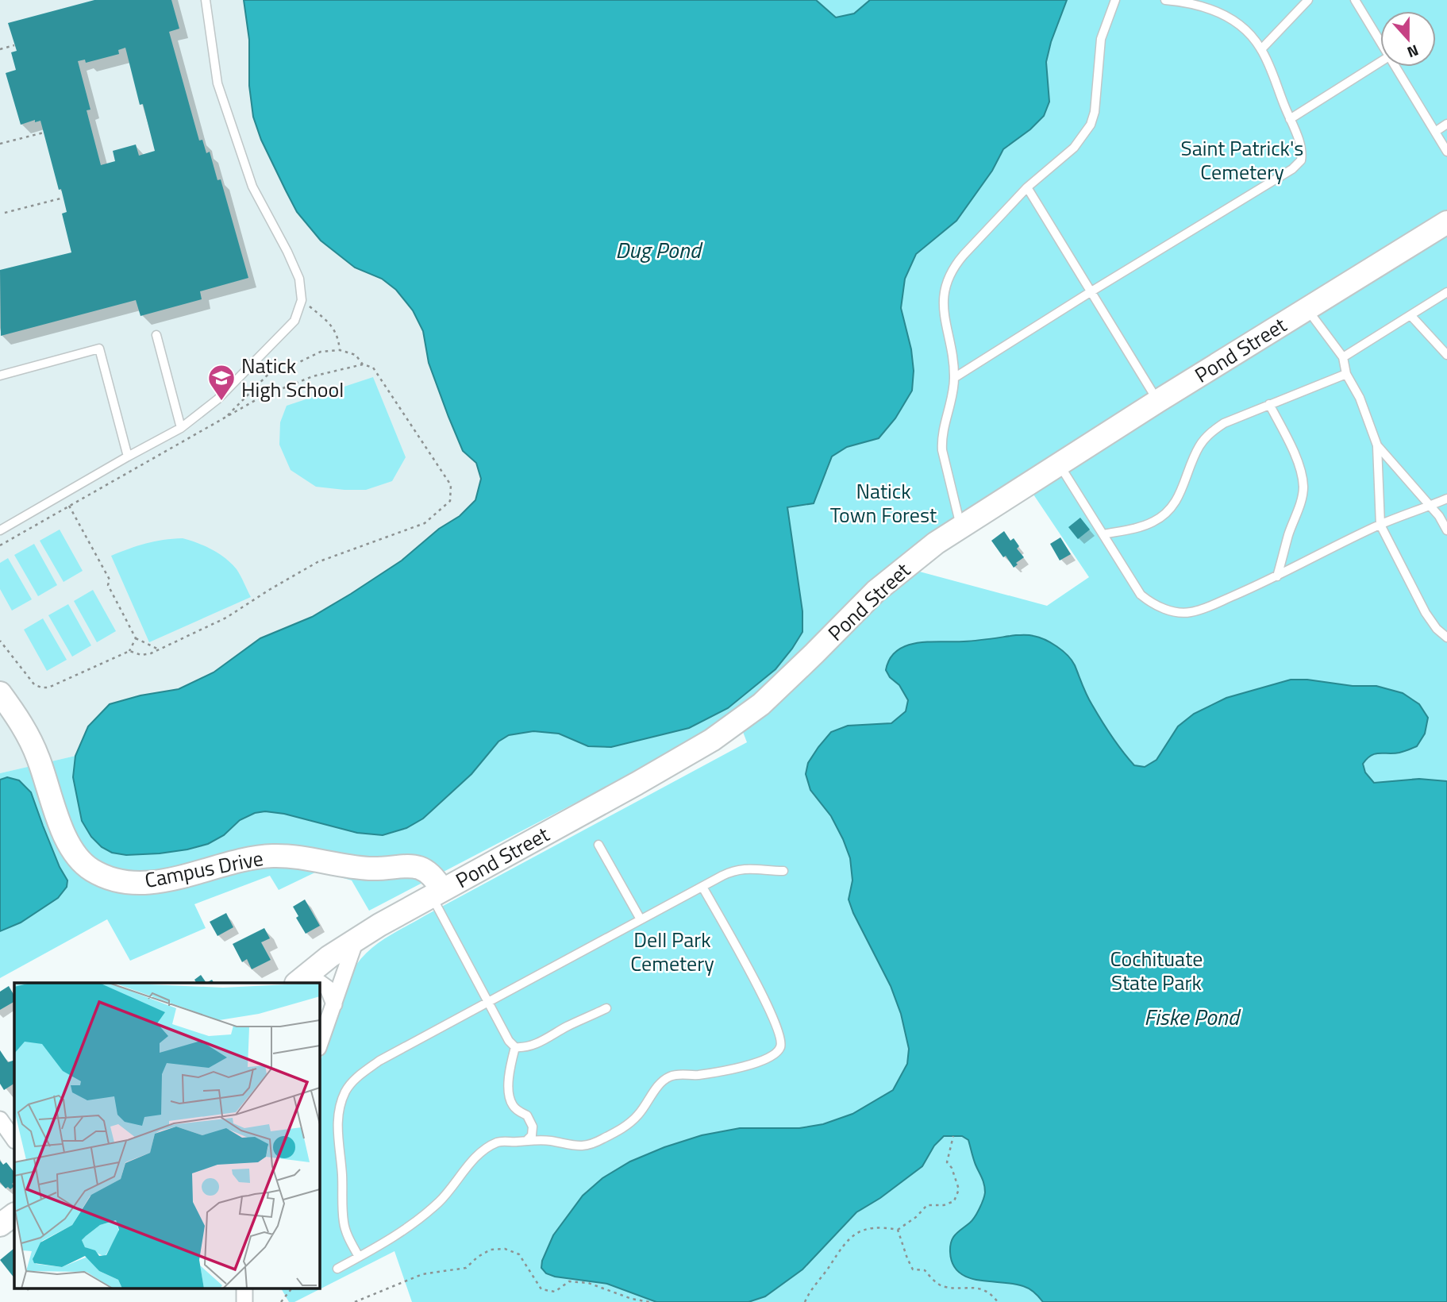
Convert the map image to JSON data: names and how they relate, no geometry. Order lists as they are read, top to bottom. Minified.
{"streets":{"street":["Pond Street","Campus Drive"]},"crossings":[["Pond Street","Campus Drive"]],"water":["Dug Pond","Fiske Pond"],"parks":["Saint Patrick's Cemetery","Natick Town Forest","Dell Park Cemetery","Cochituate State Park"],"places":{"school or university":["Natick High School"]},"north":"bottom"}
